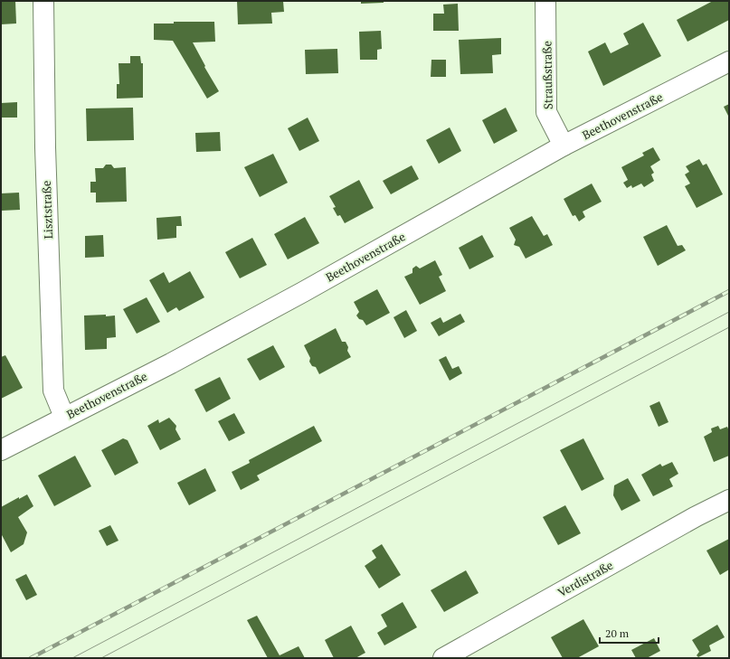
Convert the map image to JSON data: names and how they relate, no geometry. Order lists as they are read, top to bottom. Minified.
{"streets":{"street":["Straußstraße","Beethovenstraße","Lisztstraße","Verdistraße"]},"crossings":[["Straußstraße","Beethovenstraße"],["Beethovenstraße","Lisztstraße"]],"scale_bar":"20 m"}
